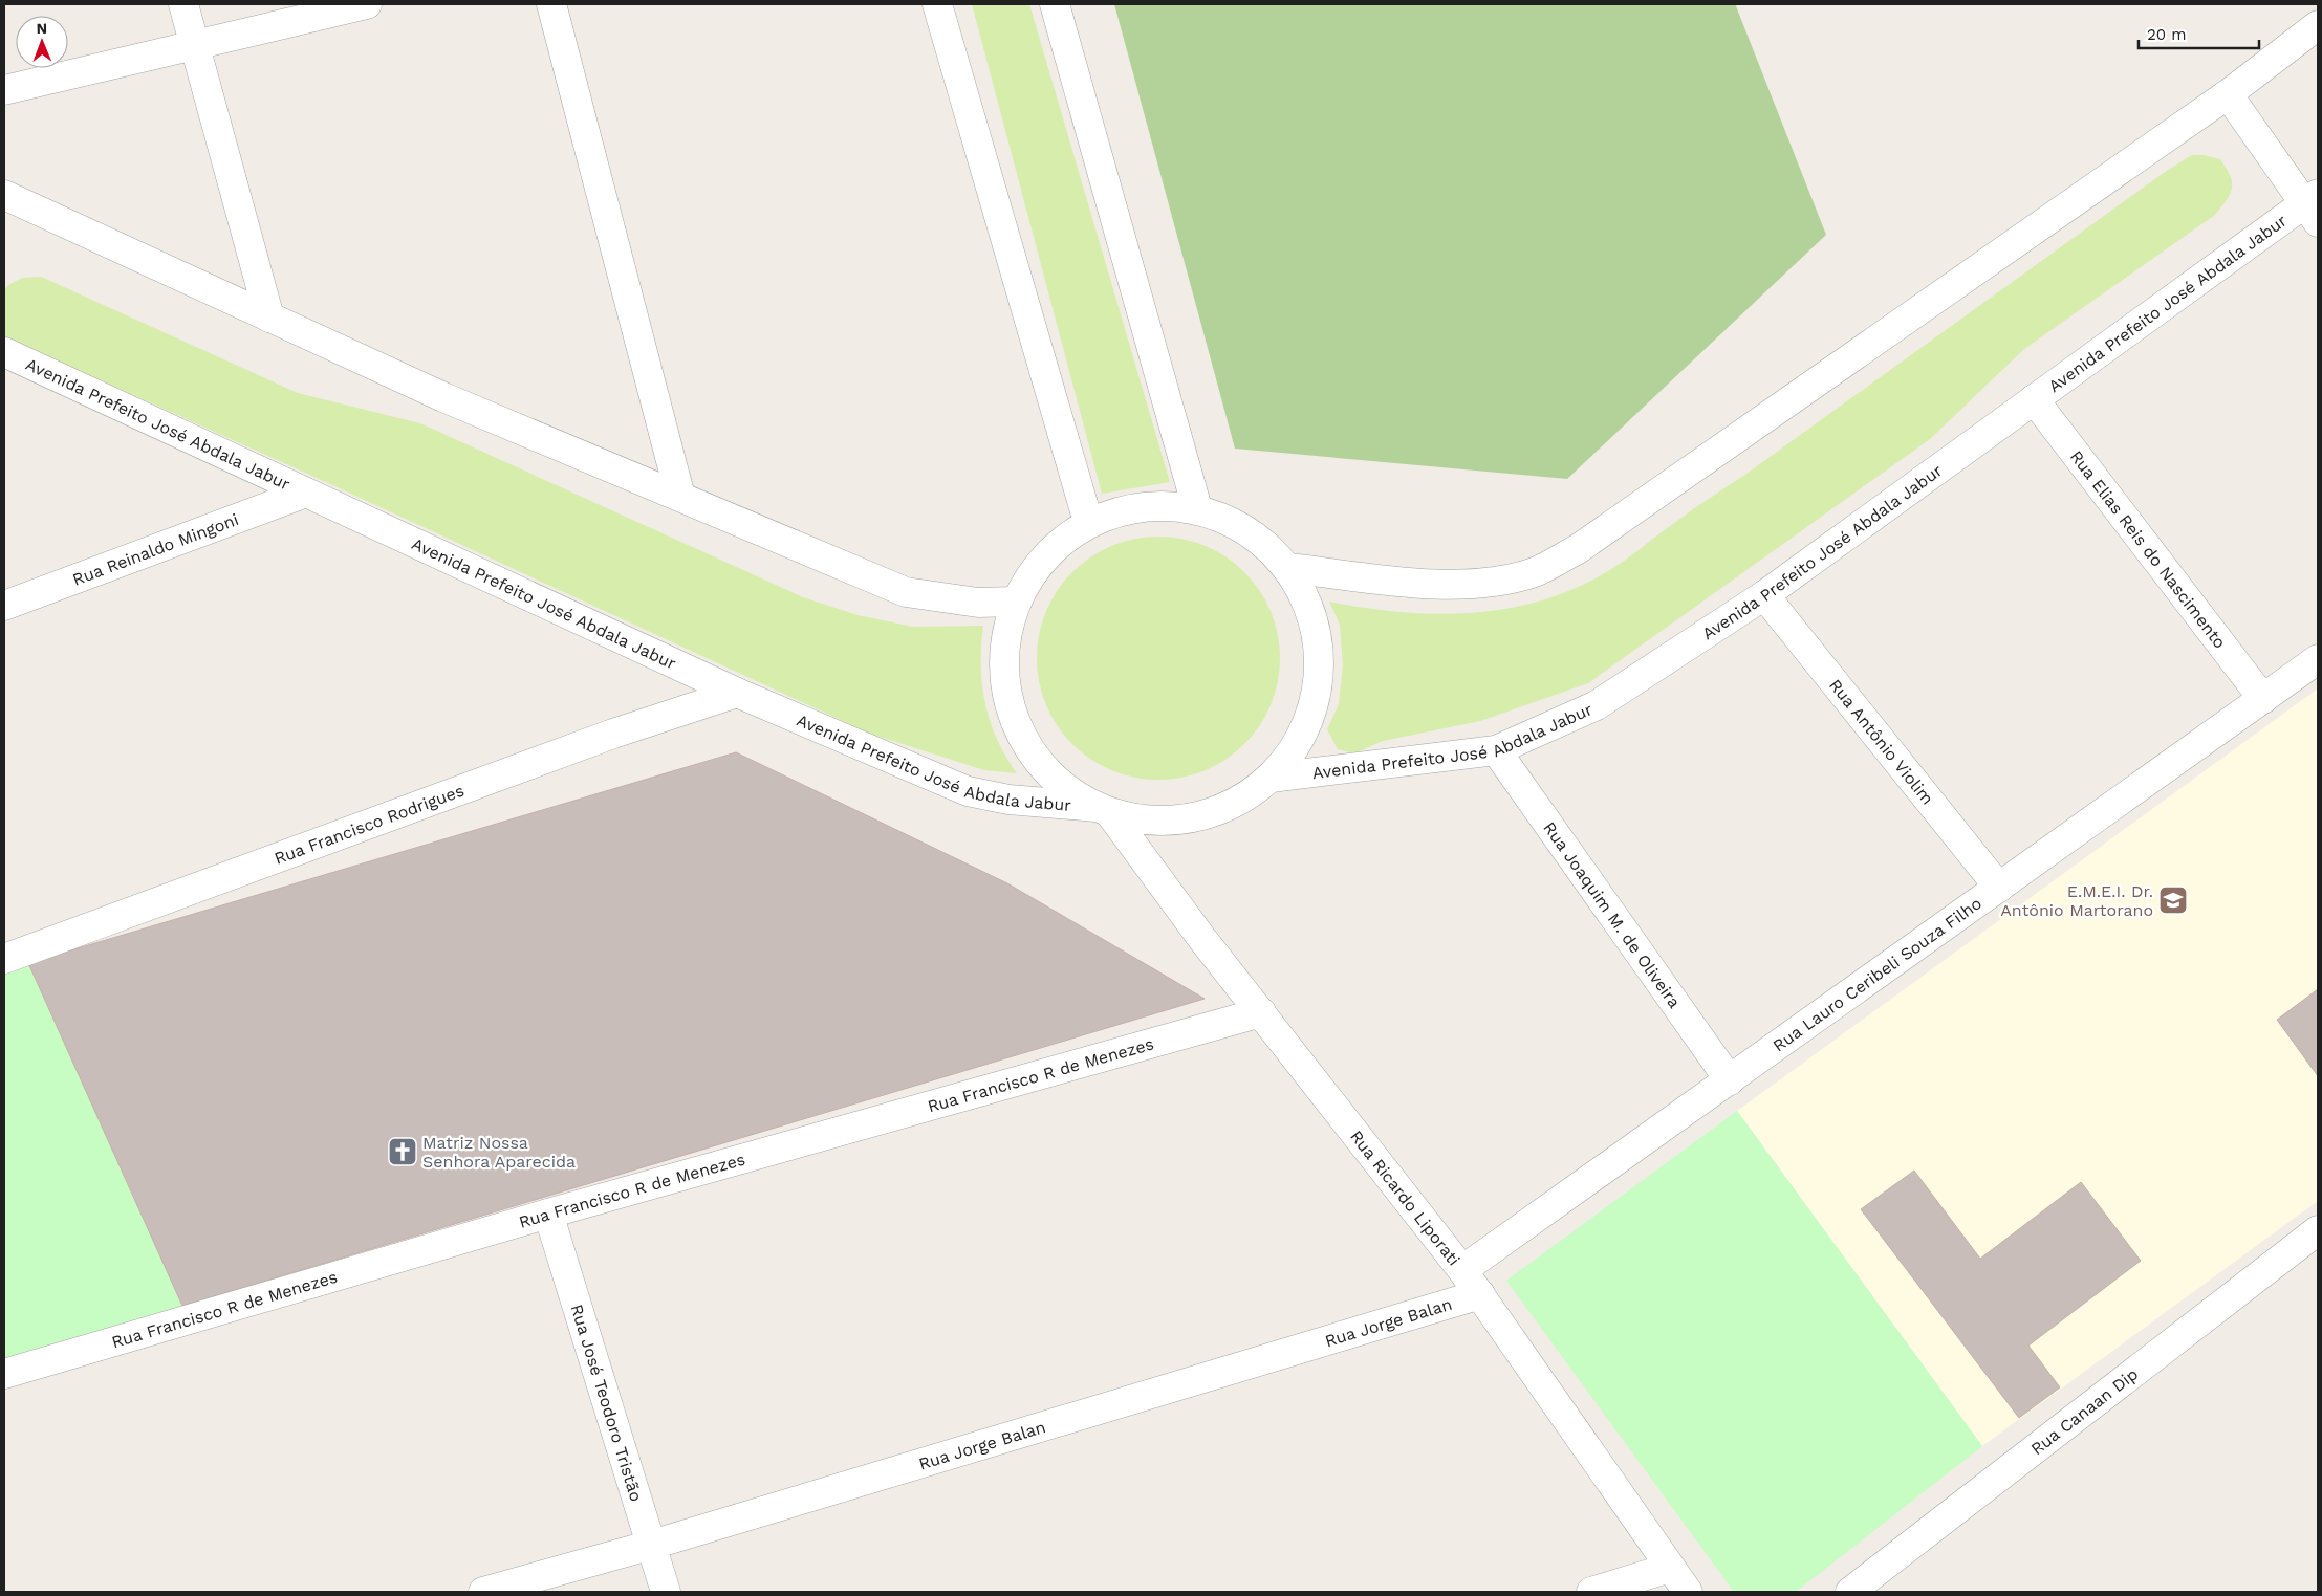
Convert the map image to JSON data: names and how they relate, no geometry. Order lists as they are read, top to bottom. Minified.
{"streets":{"street":["Avenida Prefeito José Abdala Jabur","Rua Reinaldo Mingoni","Rua Elias Reis do Nascimento","Rua Antônio Violim","Rua Francisco Rodrigues","Rua Joaquim M. de Oliveira","Rua Lauro Ceribeli Souza Filho","Rua Francisco R de Menezes","Rua Ricardo Liporati","Rua Jorge Balan","Rua José Teodoro Tristão","Rua Canaan Dip"]},"crossings":[["Avenida Prefeito José Abdala Jabur","Rua Reinaldo Mingoni"],["Avenida Prefeito José Abdala Jabur","Rua Elias Reis do Nascimento"],["Avenida Prefeito José Abdala Jabur","Rua Antônio Violim"],["Avenida Prefeito José Abdala Jabur","Rua Francisco Rodrigues"],["Avenida Prefeito José Abdala Jabur","Rua Joaquim M. de Oliveira"],["Avenida Prefeito José Abdala Jabur","Rua Ricardo Liporati"],["Rua Elias Reis do Nascimento","Rua Lauro Ceribeli Souza Filho"],["Rua Antônio Violim","Rua Lauro Ceribeli Souza Filho"],["Rua Joaquim M. de Oliveira","Rua Lauro Ceribeli Souza Filho"],["Rua Lauro Ceribeli Souza Filho","Rua Ricardo Liporati"],["Rua Francisco R de Menezes","Rua Ricardo Liporati"],["Rua Francisco R de Menezes","Rua José Teodoro Tristão"],["Rua Ricardo Liporati","Rua Jorge Balan"],["Rua Jorge Balan","Rua José Teodoro Tristão"]],"places":{"school or university":["E.M.E.I. Dr. Antônio Martorano"],"church":["Matriz Nossa Senhora Aparecida"]},"scale_bar":"20 m","north":"top"}
